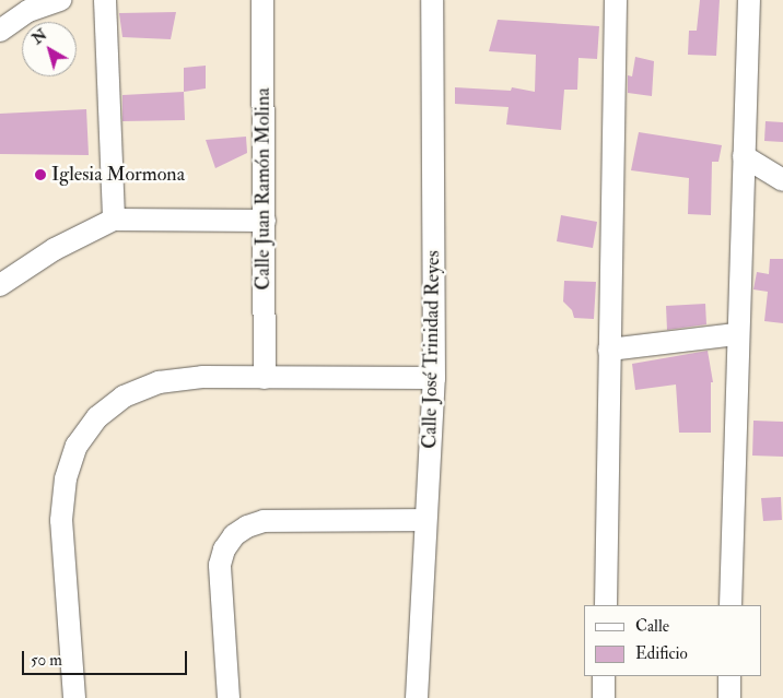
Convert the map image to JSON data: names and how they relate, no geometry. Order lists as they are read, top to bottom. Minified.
{"streets":{"street":["Calle Juan Ramón Molina","Calle José Trinidad Reyes"]},"places":["Iglesia Mormona"],"legend":["Calle","Edificio"],"scale_bar":"50 m","north":"top left"}
